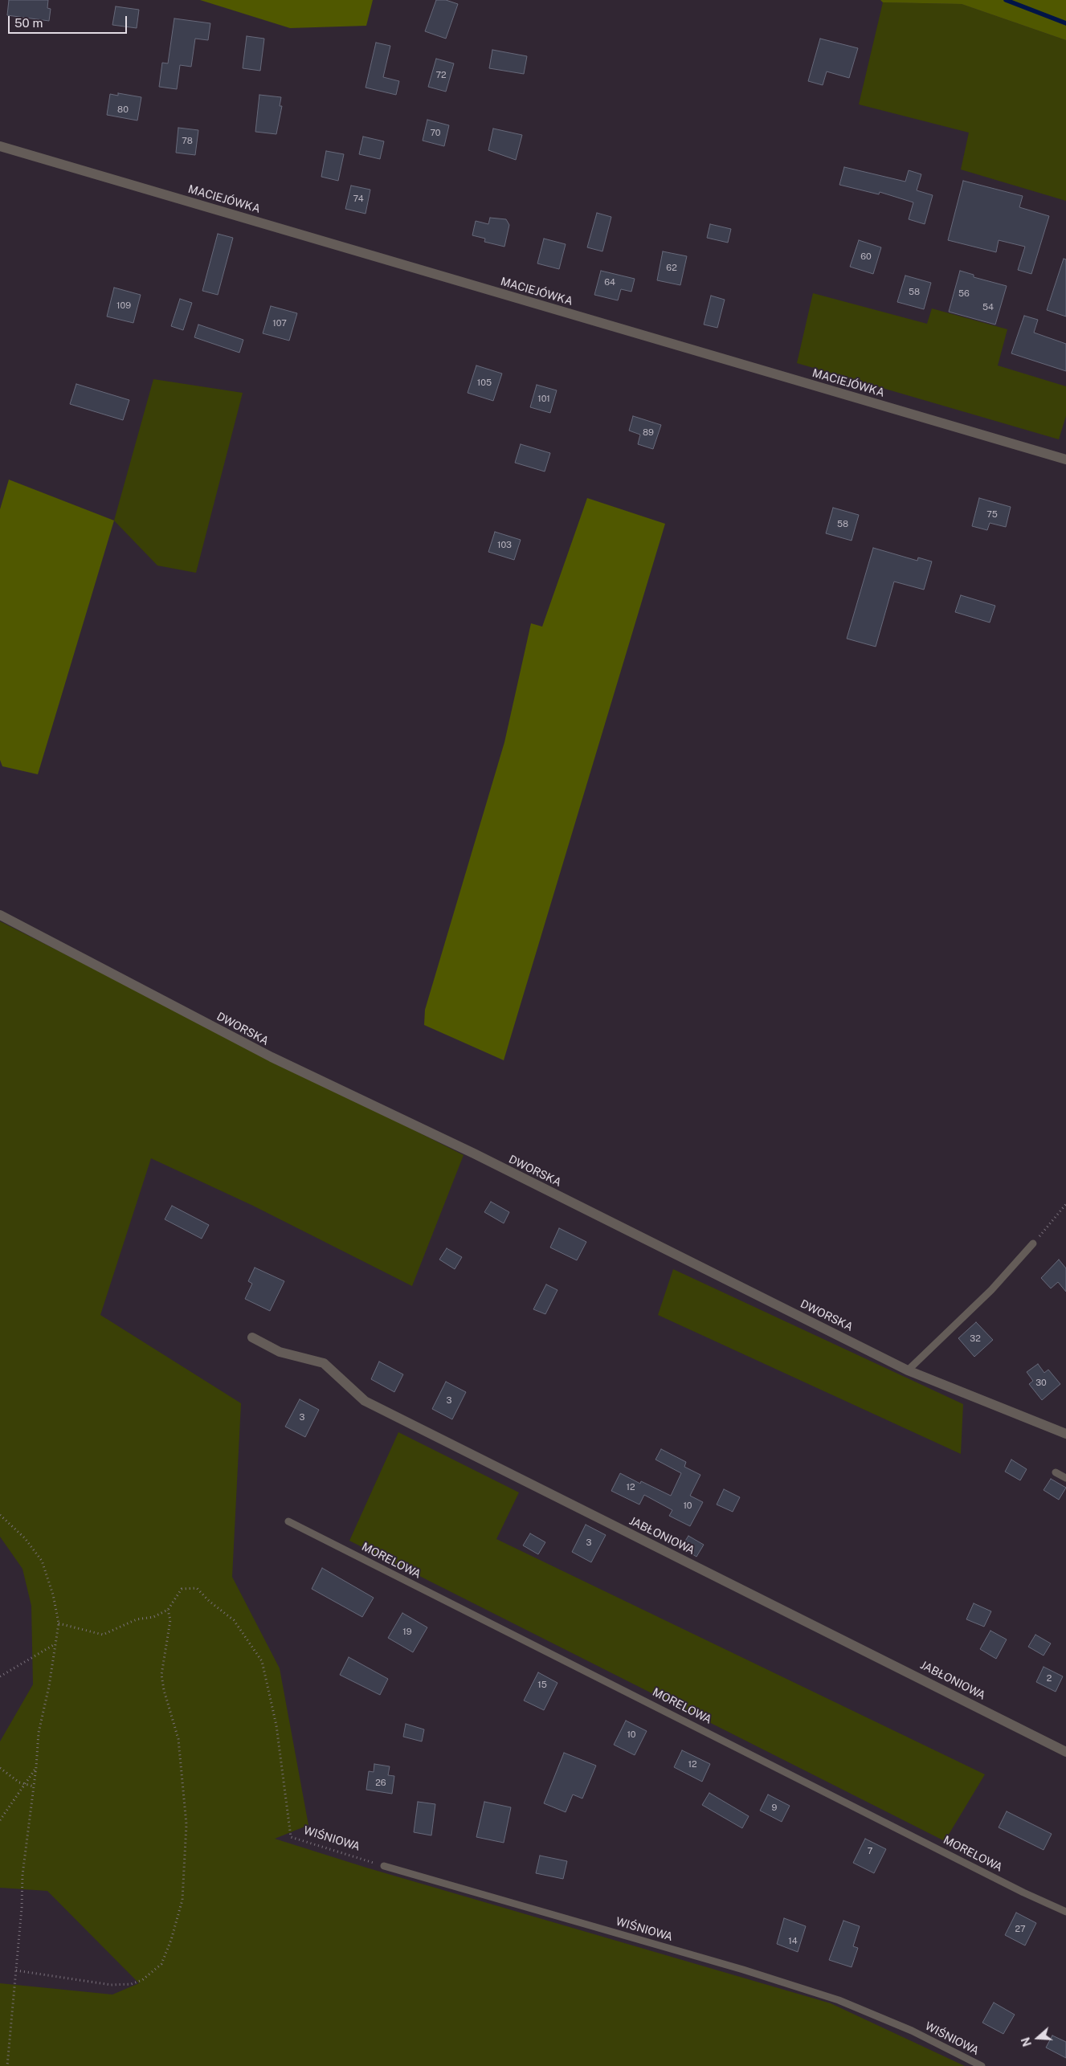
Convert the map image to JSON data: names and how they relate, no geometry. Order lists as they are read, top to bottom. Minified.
{"streets":{"street":["MACIEJÓWKA","DWORSKA","JABŁONIOWA"],"lane":["MORELOWA","WIŚNIOWA"]},"house_numbers":["72","80","70","78","74","60","62","64","58","56","109","54","107","105","101","89","75","58","103","32","30","3","3","12","10","3","19","2","15","10","12","26","9","7","27","14"],"scale_bar":"50 m","north":"left"}
